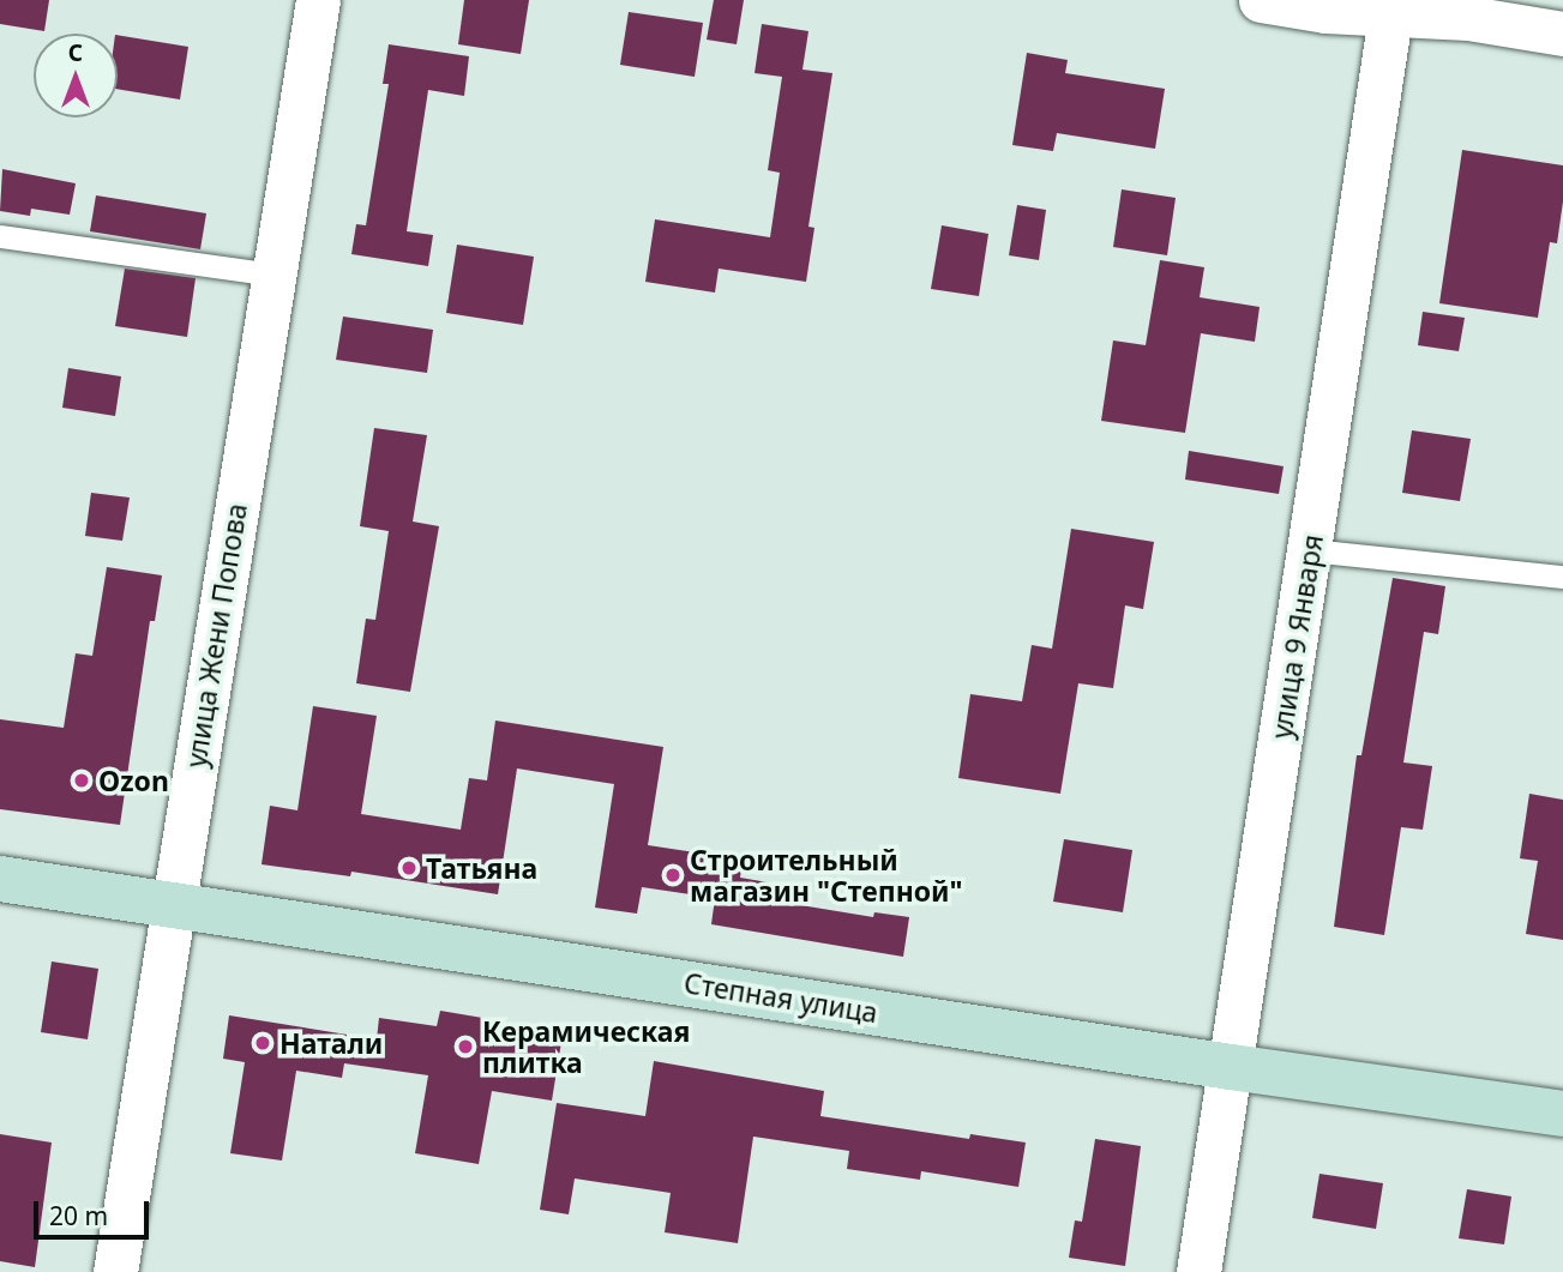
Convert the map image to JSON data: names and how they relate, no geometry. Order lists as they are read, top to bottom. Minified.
{"streets":{"main road":["Степная улица"],"street":["улица Жени Попова","улица 9 Января"]},"crossings":[["улица Жени Попова","Степная улица"],["улица 9 Января","Степная улица"]],"places":["Ozon","Татьяна","Строительный магазин \"Степной\"","Натали","Керамическая плитка"],"scale_bar":"20 m","north":"top"}
